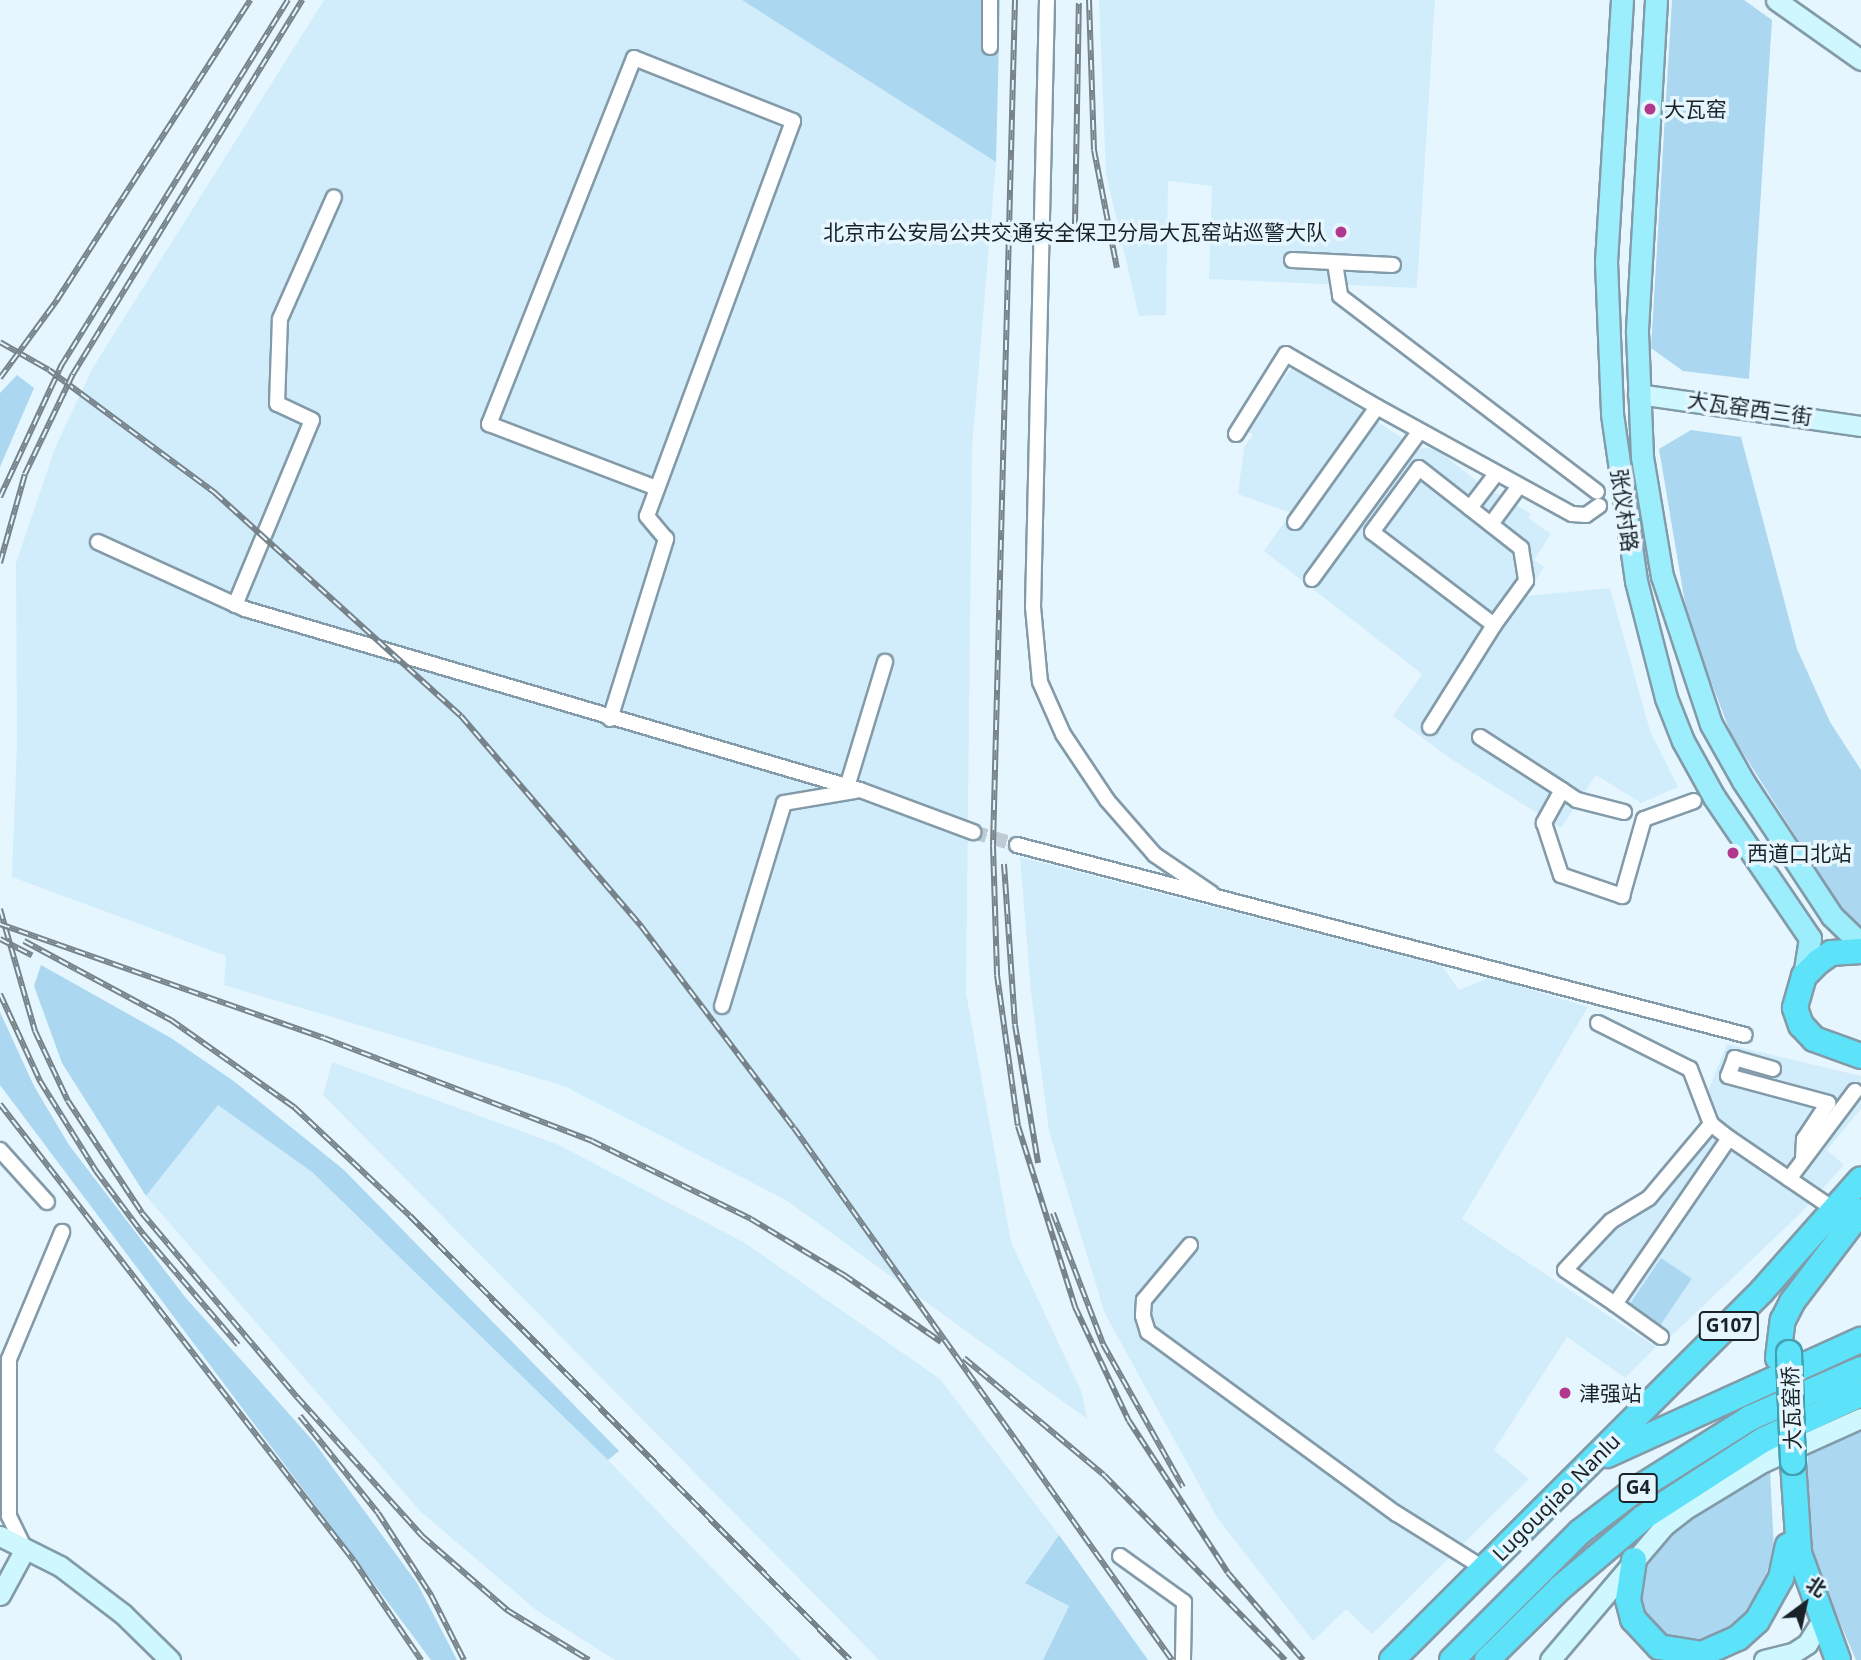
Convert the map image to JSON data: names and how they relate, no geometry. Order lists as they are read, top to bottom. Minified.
{"streets":{"highway":["G107","大瓦窑桥","G4","Lugouqiao Nanlu"],"main road":["张仪村路"],"street":["大瓦窑西三街"]},"crossings":[["大瓦窑西三街","张仪村路"],["G107","大瓦窑桥"]],"places":["大瓦窑","北京市公安局公共交通安全保卫分局大瓦窑站巡警大队","西道口北站","津强站"],"north":"top right"}
